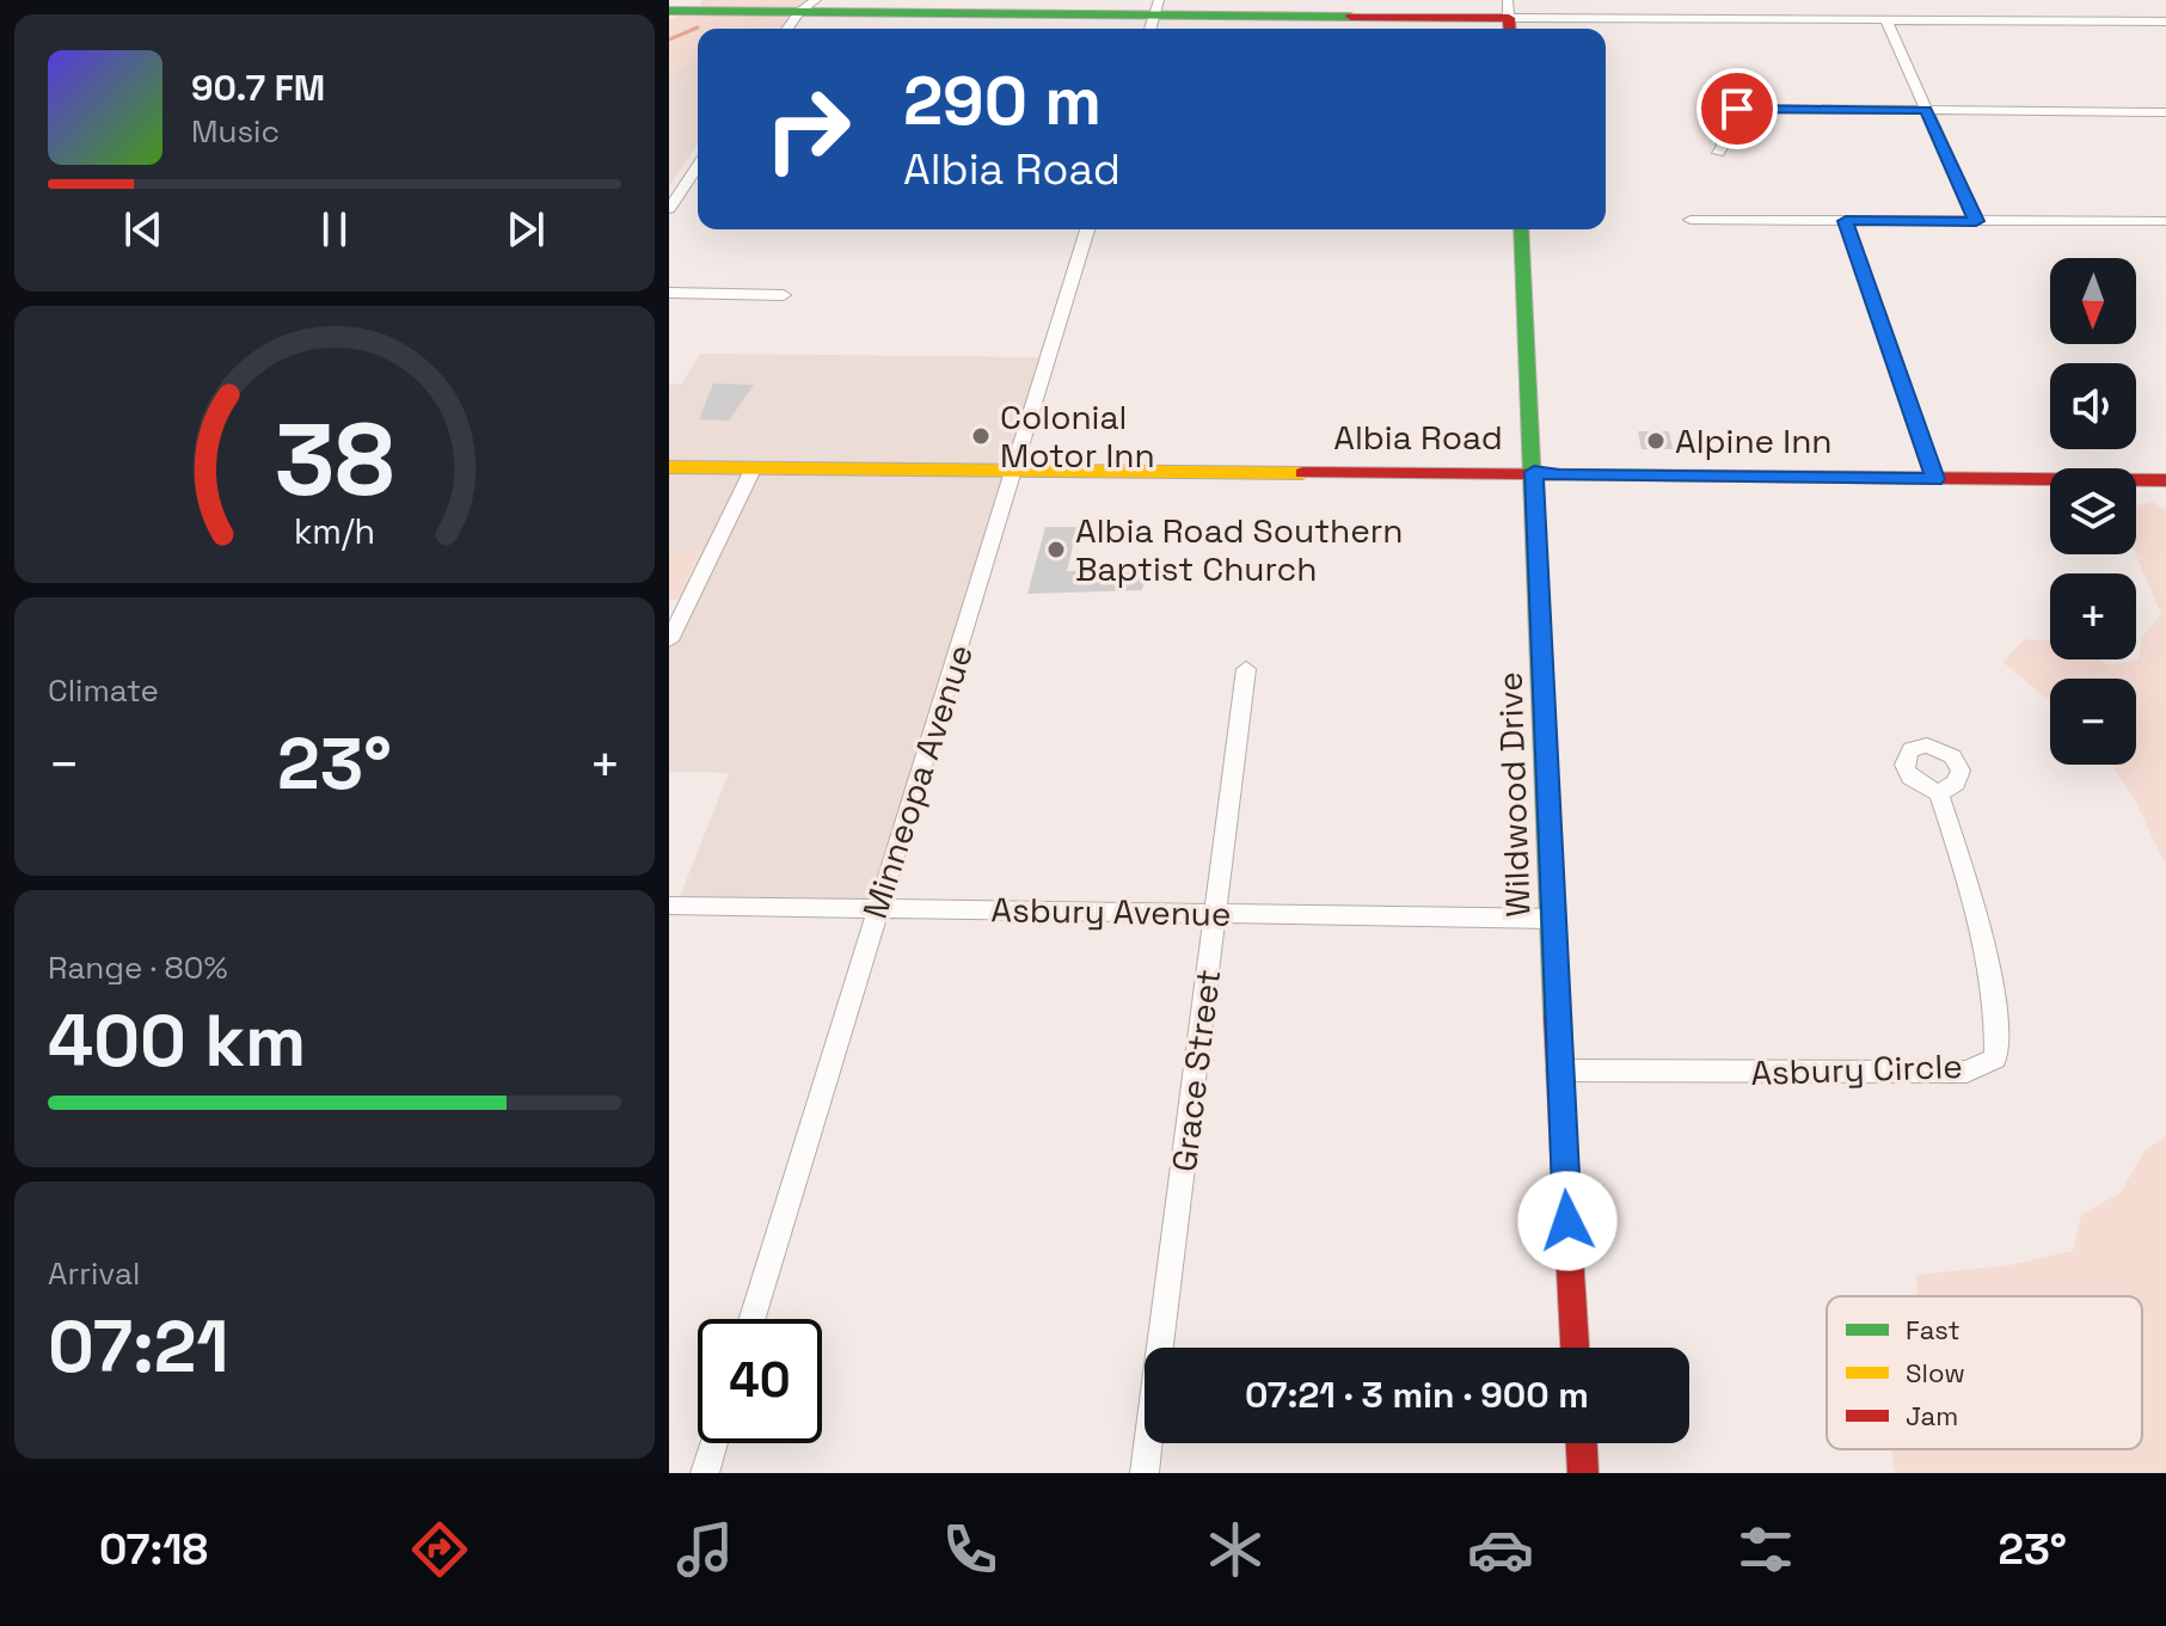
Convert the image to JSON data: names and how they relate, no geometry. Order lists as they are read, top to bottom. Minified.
{"streets":{"street":["Albia Road","Minneopa Avenue","Wildwood Drive","Asbury Avenue","Asbury Circle","Grace Street"]},"crossings":[["Albia Road","Minneopa Avenue"],["Albia Road","Wildwood Drive"],["Minneopa Avenue","Asbury Avenue"],["Wildwood Drive","Asbury Avenue"],["Wildwood Drive","Asbury Circle"],["Asbury Avenue","Grace Street"]],"places":["Colonial Motor Inn","Alpine Inn","Albia Road Southern Baptist Church"],"legend":["Fast","Slow","Jam"],"north":"bottom","page":{"turn":["290 m","Albia Road"],"song":["90.7 FM","Music"],"map_buttons":["+","−"],"tile":["Climate",["Range · 80%","400 km"],["Arrival","07:21"]],"heat":["−","23°","+"],"limit":"40","trip":"07:21 · 3 min · 900 m","tabs":["07:18","23°"],"gauge":["38","km/h"]}}
